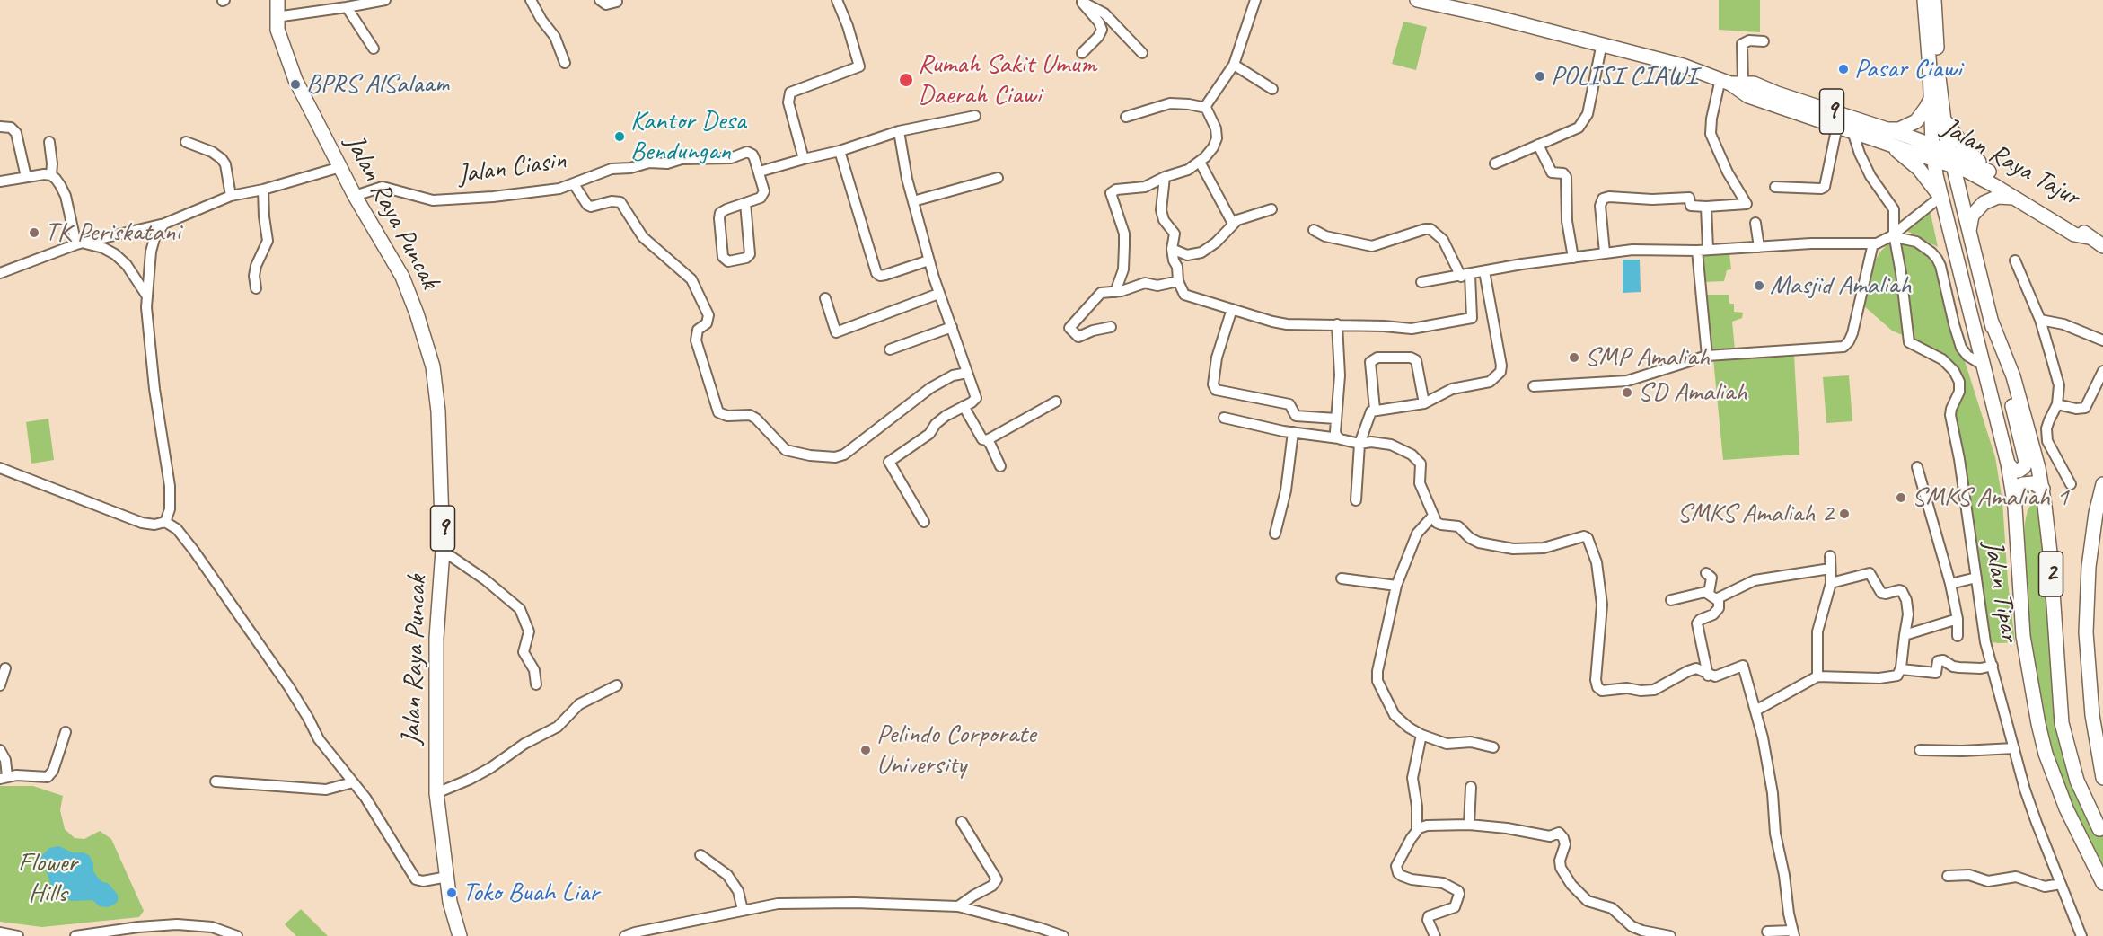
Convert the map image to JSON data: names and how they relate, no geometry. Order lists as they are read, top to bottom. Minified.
{"streets":{"highway":["9","Jalan Raya Tajur","Jalan Raya Puncak","2"],"street":["Jalan Ciasin","Jalan Tipar"]},"crossings":[["9","Jalan Raya Tajur"],["9","2"],["Jalan Raya Tajur","2"],["Jalan Ciasin","Jalan Raya Puncak"]],"parks":["Flower Hills"],"places":["Pasar Ciawi","POLISI CIAWI","Rumah Sakit Umum Daerah Ciawi","BPRS AlSalaam","Kantor Desa Bendungan","TK Periskatani","Masjid Amaliah","SMP Amaliah","SD Amaliah","SMKS Amaliah 1","SMKS Amaliah 2","Pelindo Corporate University","Toko Buah Liar"]}
